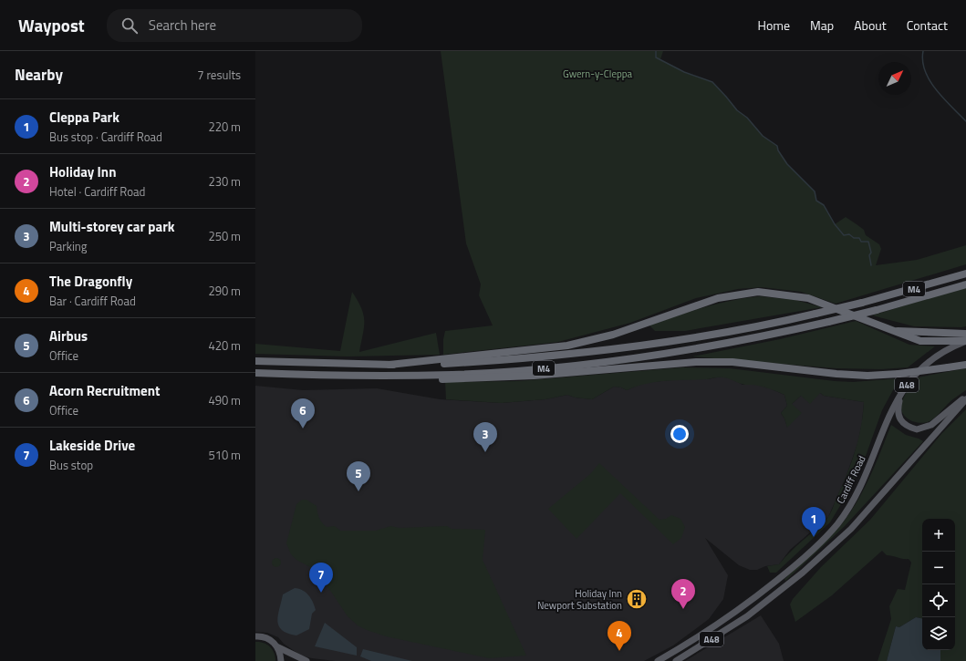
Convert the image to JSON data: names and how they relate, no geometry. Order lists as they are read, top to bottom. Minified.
{"streets":{"highway":["M4"],"main road":["A48","Cardiff Road"]},"crossings":[["M4","Cardiff Road"]],"parks":["Gwern-y-Cleppa"],"places":{"building":["Holiday Inn Newport Substation"]},"north":"top right","page":{"header":"Waypost","search":"Search here","nav":["Home","Map","About","Contact"],"heading":["Nearby","7 results"],"list":[{"mark":"1","name":"Cleppa Park","note":"Bus stop · Cardiff Road","value":"220 m"},{"mark":"2","name":"Holiday Inn","note":"Hotel · Cardiff Road","value":"230 m"},{"mark":"3","name":"Multi-storey car park","note":"Parking","value":"250 m"},{"mark":"4","name":"The Dragonfly","note":"Bar · Cardiff Road","value":"290 m"},{"mark":"5","name":"Airbus","note":"Office","value":"420 m"},{"mark":"6","name":"Acorn Recruitment","note":"Office","value":"490 m"},{"mark":"7","name":"Lakeside Drive","note":"Bus stop","value":"510 m"}],"pins":["6","3","5","1","7","2","4"],"map_buttons":["+","−"]}}
